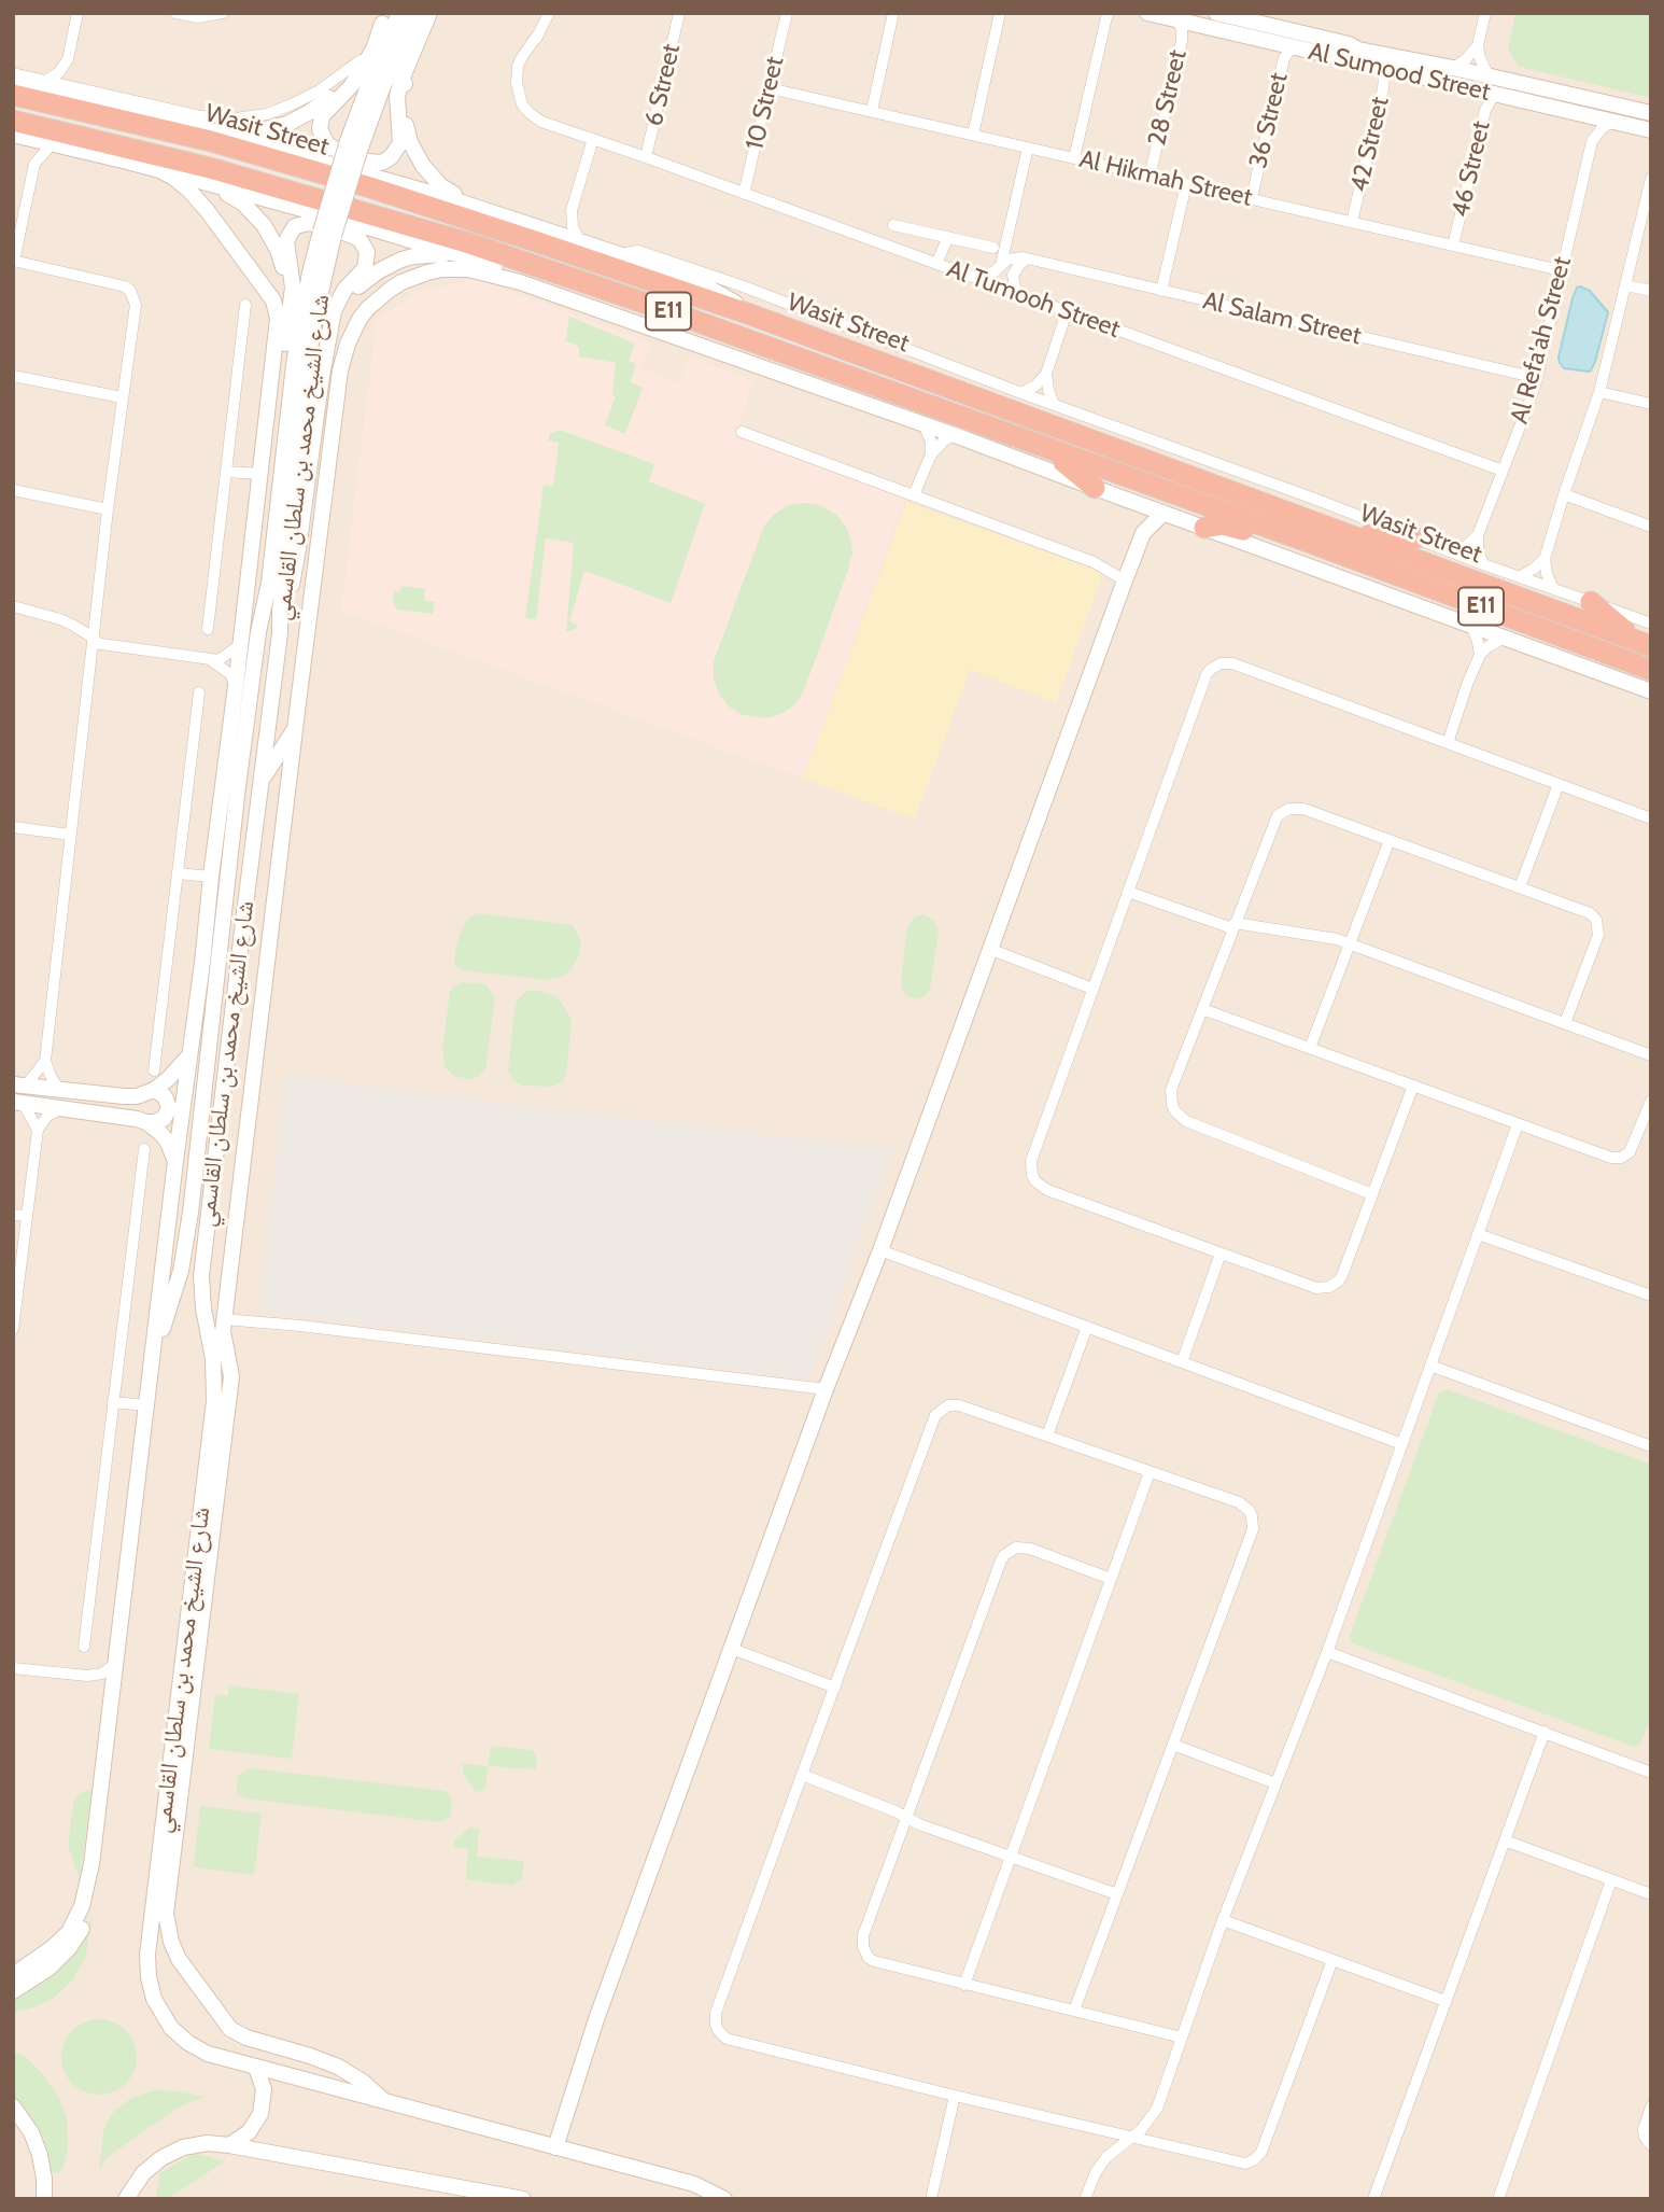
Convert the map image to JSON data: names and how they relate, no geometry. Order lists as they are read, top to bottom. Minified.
{"streets":{"highway":["Wasit Street","E11"],"street":["Al Sumood Street","6 Street","28 Street","10 Street","36 Street","42 Street","46 Street","Al Hikmah Street","Al Tumooh Street","Al Salam Street","Al Refa'ah Street","شارع الشيخ محمد بن سلطان القاسمي"]},"crossings":[["Al Sumood Street","28 Street"],["Al Sumood Street","36 Street"],["Al Sumood Street","42 Street"],["Al Sumood Street","46 Street"],["6 Street","Al Tumooh Street"],["28 Street","Al Hikmah Street"],["10 Street","Al Hikmah Street"],["10 Street","Al Tumooh Street"],["36 Street","Al Hikmah Street"],["42 Street","Al Hikmah Street"],["46 Street","Al Hikmah Street"],["Al Hikmah Street","Al Refa'ah Street"],["Al Tumooh Street","Al Refa'ah Street"],["Al Salam Street","Al Refa'ah Street"]]}
